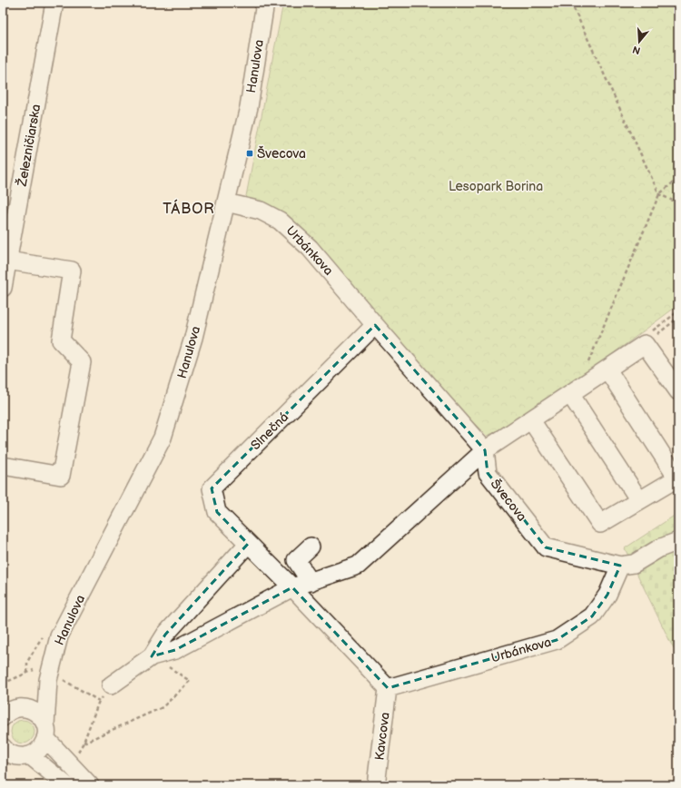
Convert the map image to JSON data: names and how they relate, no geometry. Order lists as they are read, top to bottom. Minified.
{"streets":{"street":["Hanulova","Železničiarska","Urbánkova","Slnečná","Švecova","Kavcova"]},"crossings":[["Hanulova","Urbánkova"],["Urbánkova","Slnečná"],["Urbánkova","Švecova"],["Urbánkova","Kavcova"],["Slnečná","Kavcova"]],"districts":["TÁBOR"],"parks":["Lesopark Borina"],"places":{"transit":["Švecova"]},"north":"bottom"}
